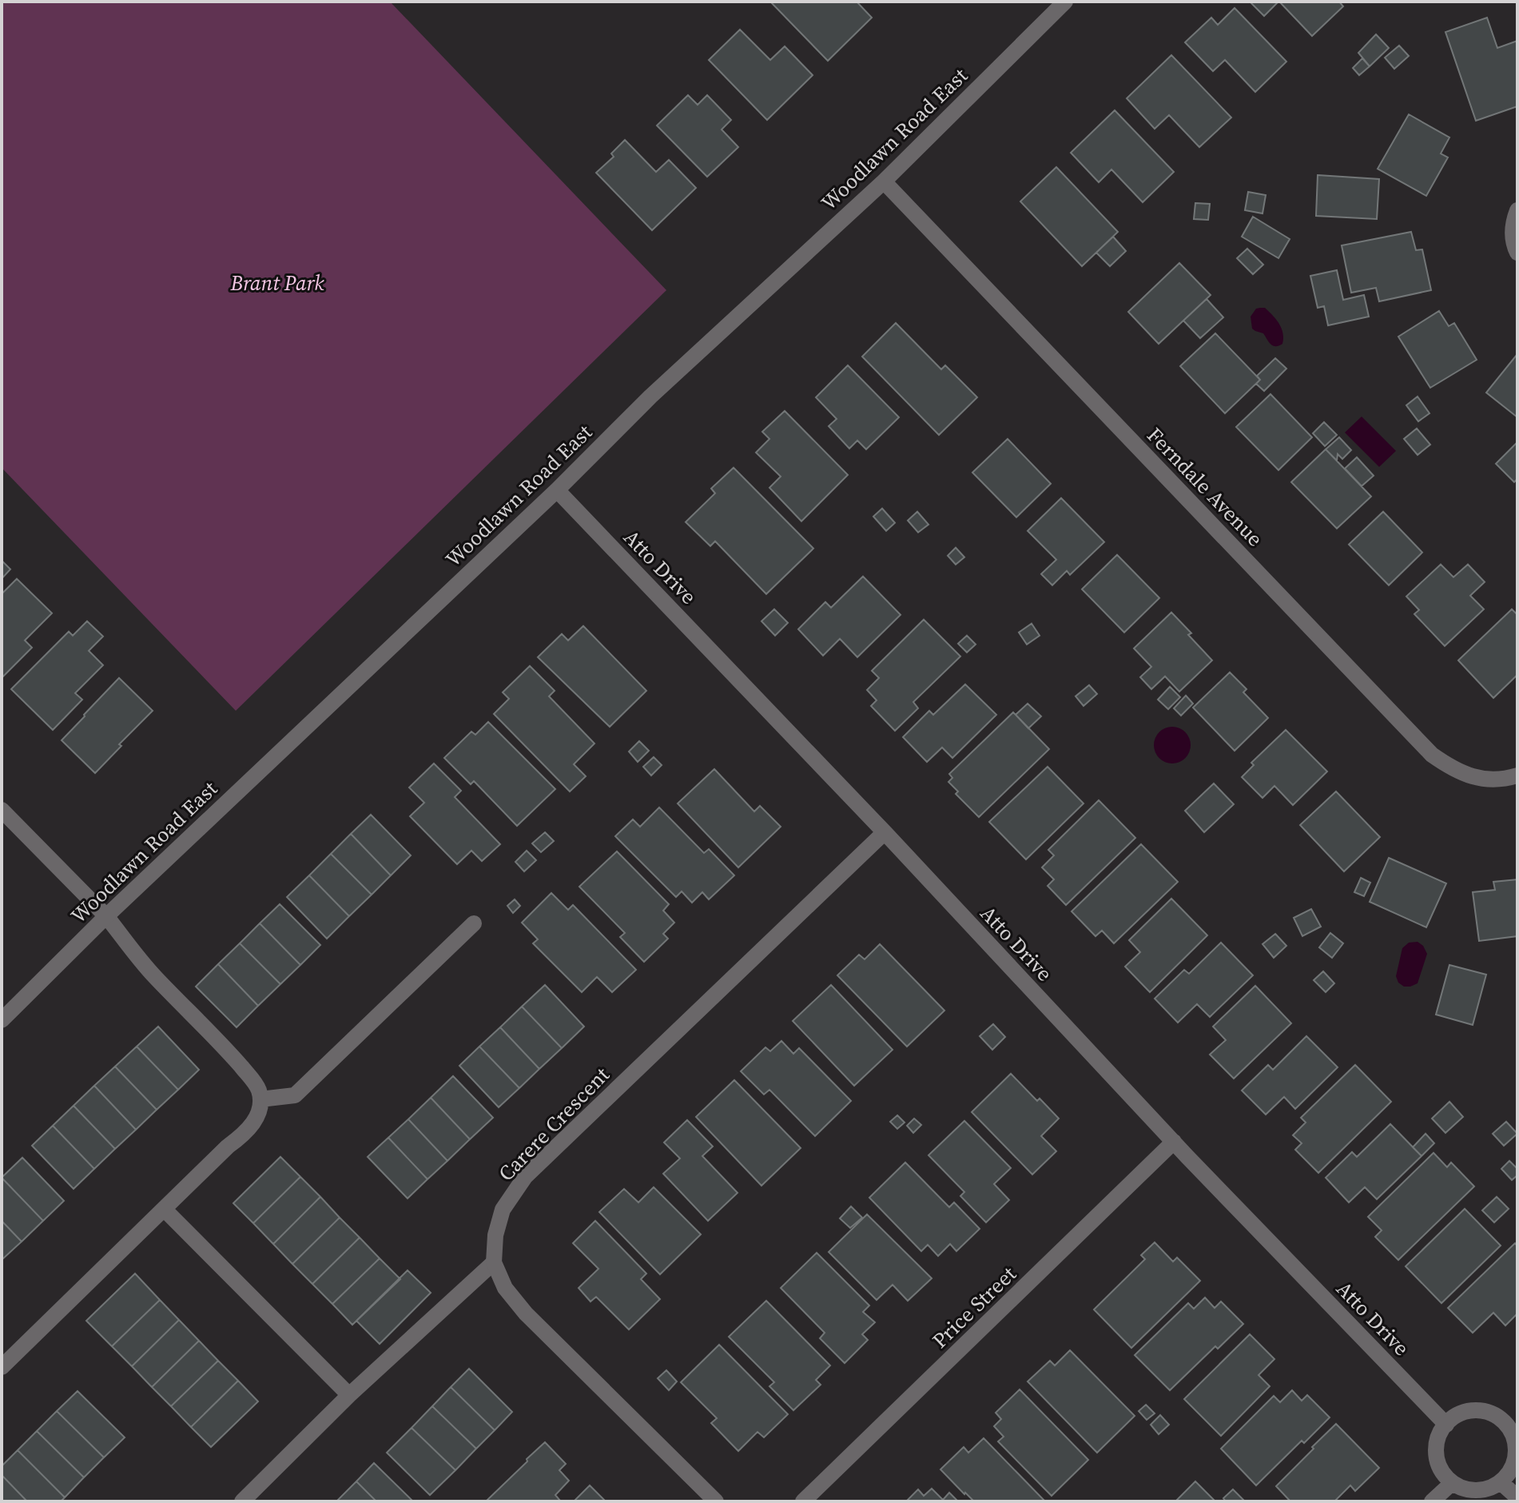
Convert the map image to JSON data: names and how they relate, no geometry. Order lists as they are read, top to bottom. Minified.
{"streets":{"street":["Woodlawn Road East","Ferndale Avenue","Atto Drive","Carere Crescent","Price Street"]},"crossings":[["Woodlawn Road East","Ferndale Avenue"],["Woodlawn Road East","Atto Drive"],["Atto Drive","Carere Crescent"],["Atto Drive","Price Street"]],"parks":["Brant Park"]}
